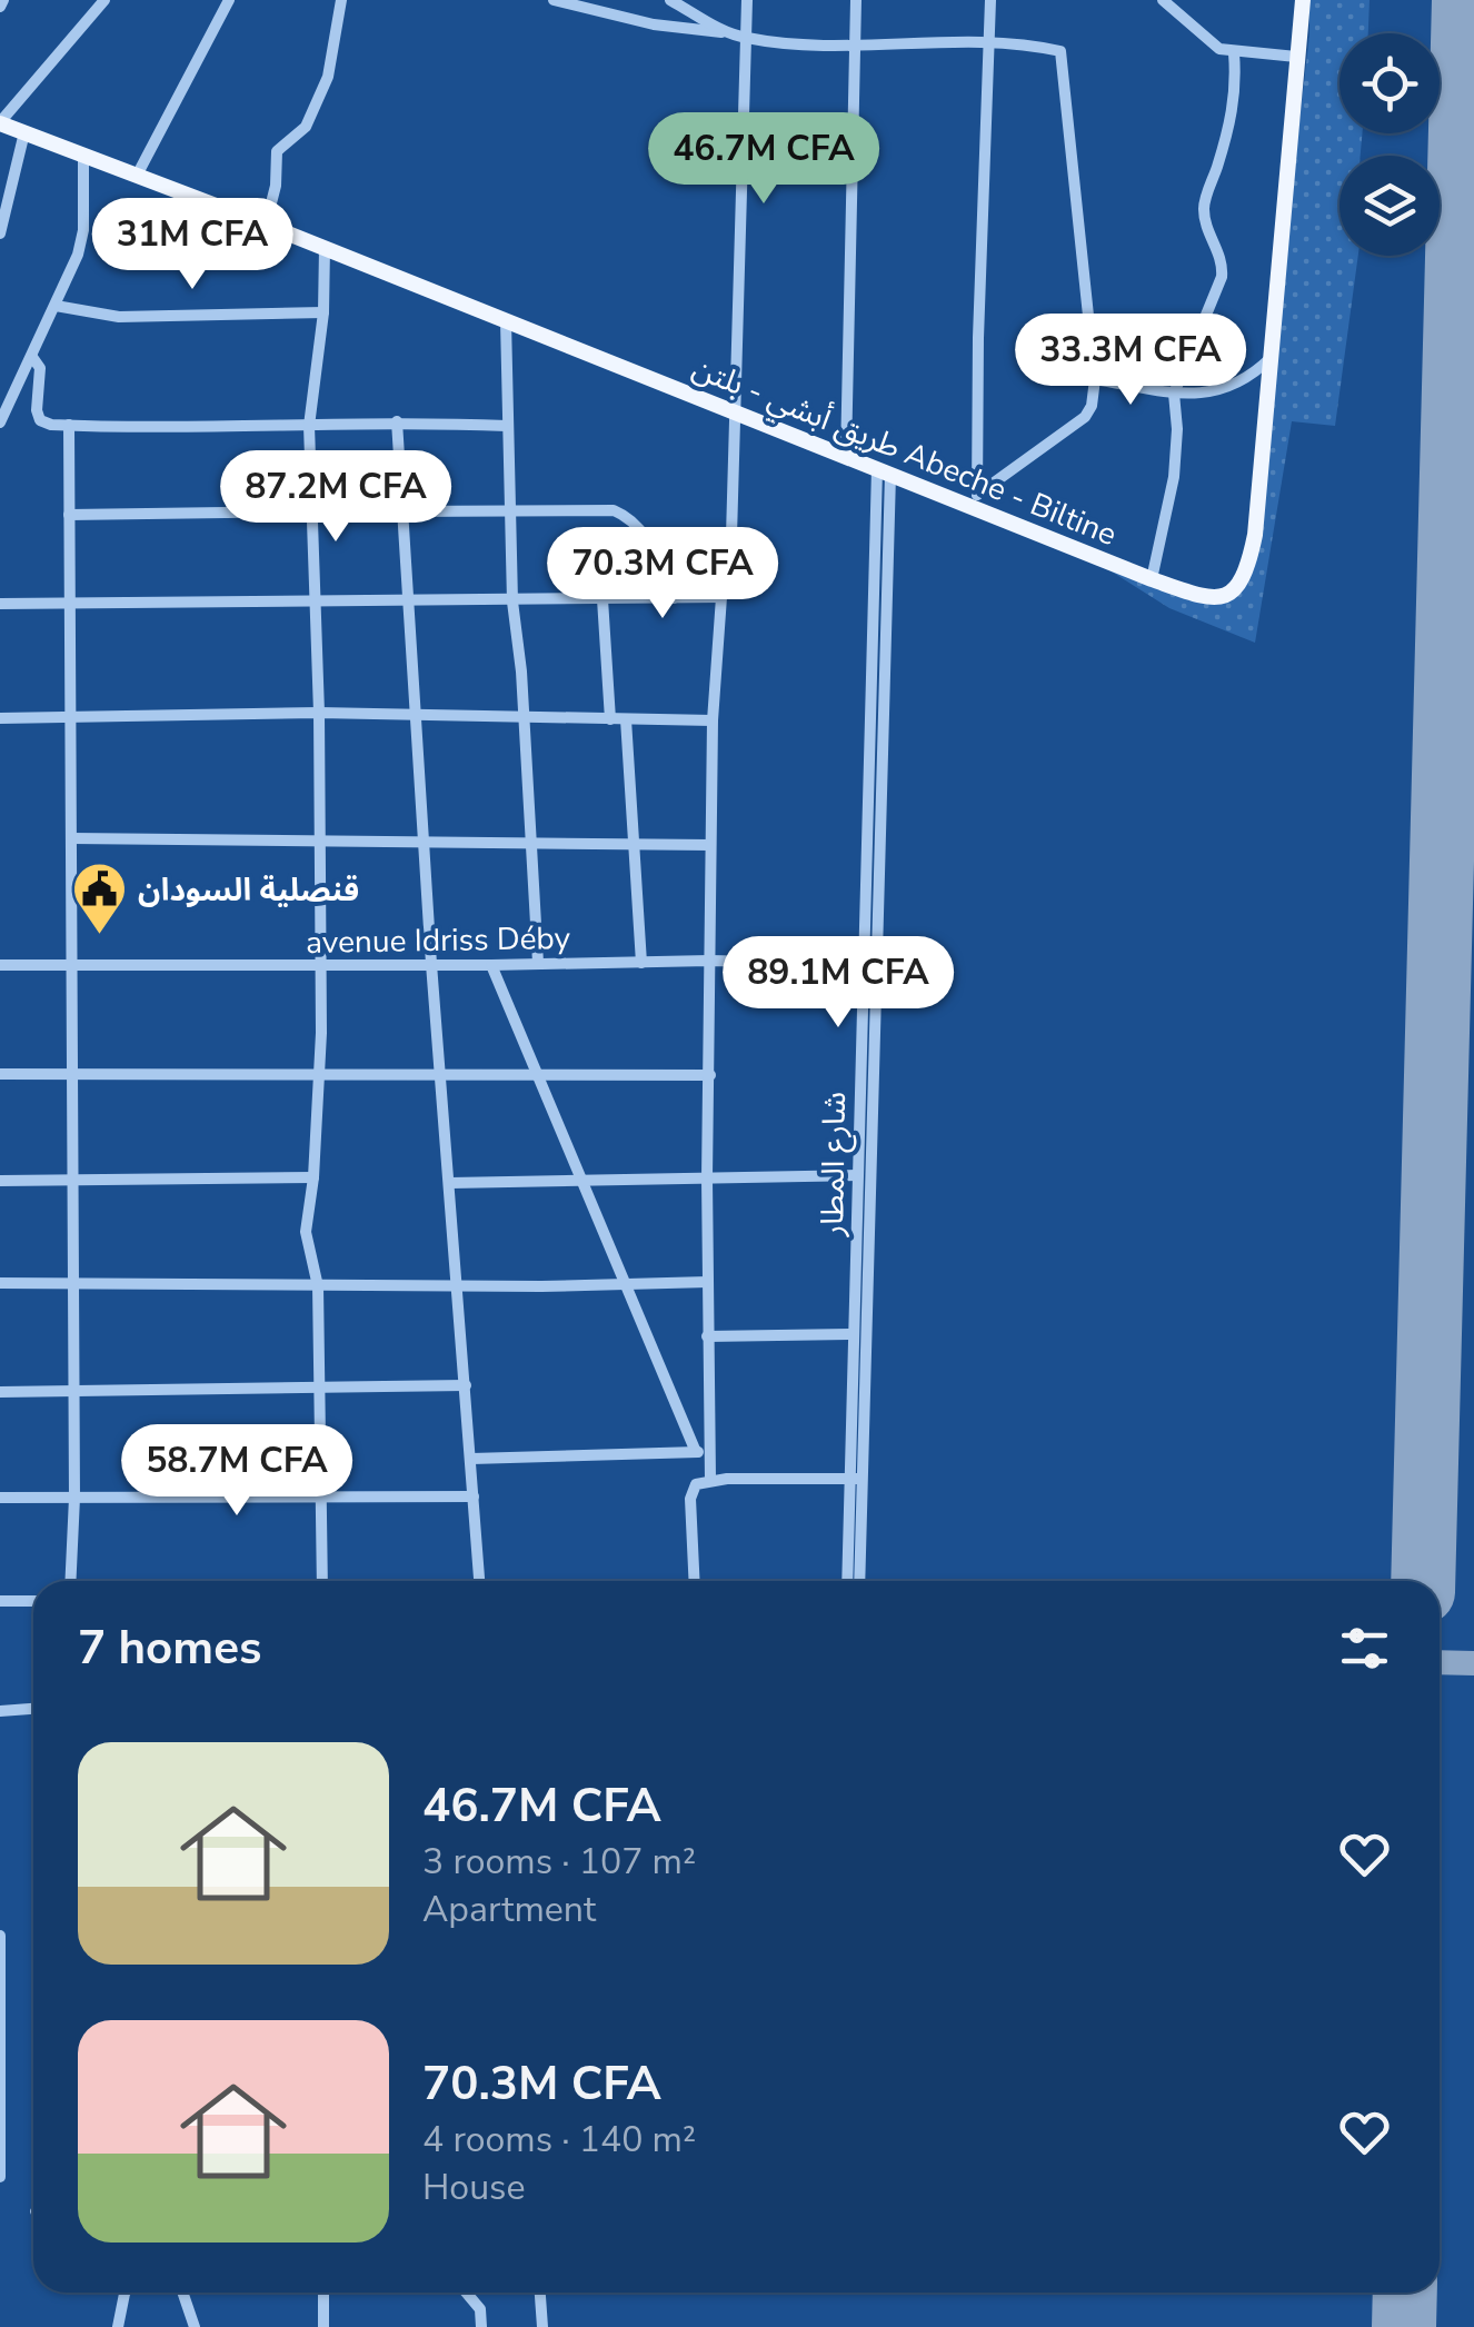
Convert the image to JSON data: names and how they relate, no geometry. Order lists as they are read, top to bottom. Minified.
{"streets":{"main road":["طريق أبشي - بلتن Abeche - Biltine"],"street":["avenue Idriss Déby","شارع المطار"]},"crossings":[["طريق أبشي - بلتن Abeche - Biltine","شارع المطار"],["avenue Idriss Déby","شارع المطار"]],"places":{"public building":["قنصلية السودان"]},"page":{"price":["46.7M CFA","31M CFA","33.3M CFA","87.2M CFA","70.3M CFA","89.1M CFA","58.7M CFA"],"heading":"7 homes","list":[{"name":"46.7M CFA","note":"3 rooms · 107 m² · Apartment"},{"name":"70.3M CFA","note":"4 rooms · 140 m² · House"}]}}
